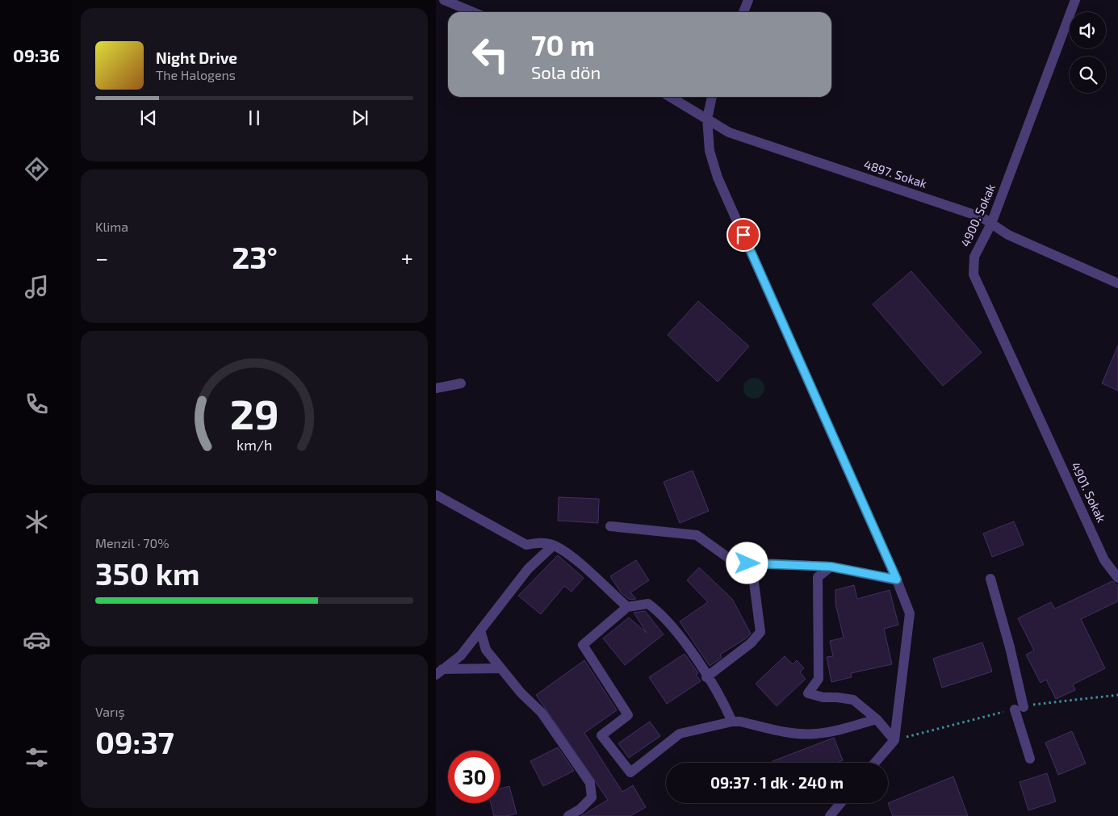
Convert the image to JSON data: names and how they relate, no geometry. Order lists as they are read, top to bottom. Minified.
{"streets":{"street":["4897. Sokak","4900. Sokak","4901. Sokak"]},"crossings":[["4897. Sokak","4900. Sokak"],["4900. Sokak","4901. Sokak"]],"page":{"tabs":"09:36","turn":["70 m","Sola dön"],"song":["Night Drive","The Halogens"],"tile":["Klima",["Menzil · 70%","350 km"],["Varış","09:37"]],"heat":["−","23°","+"],"limit":"30","trip":"09:37 · 1 dk · 240 m","gauge":["29","km/h"]}}
